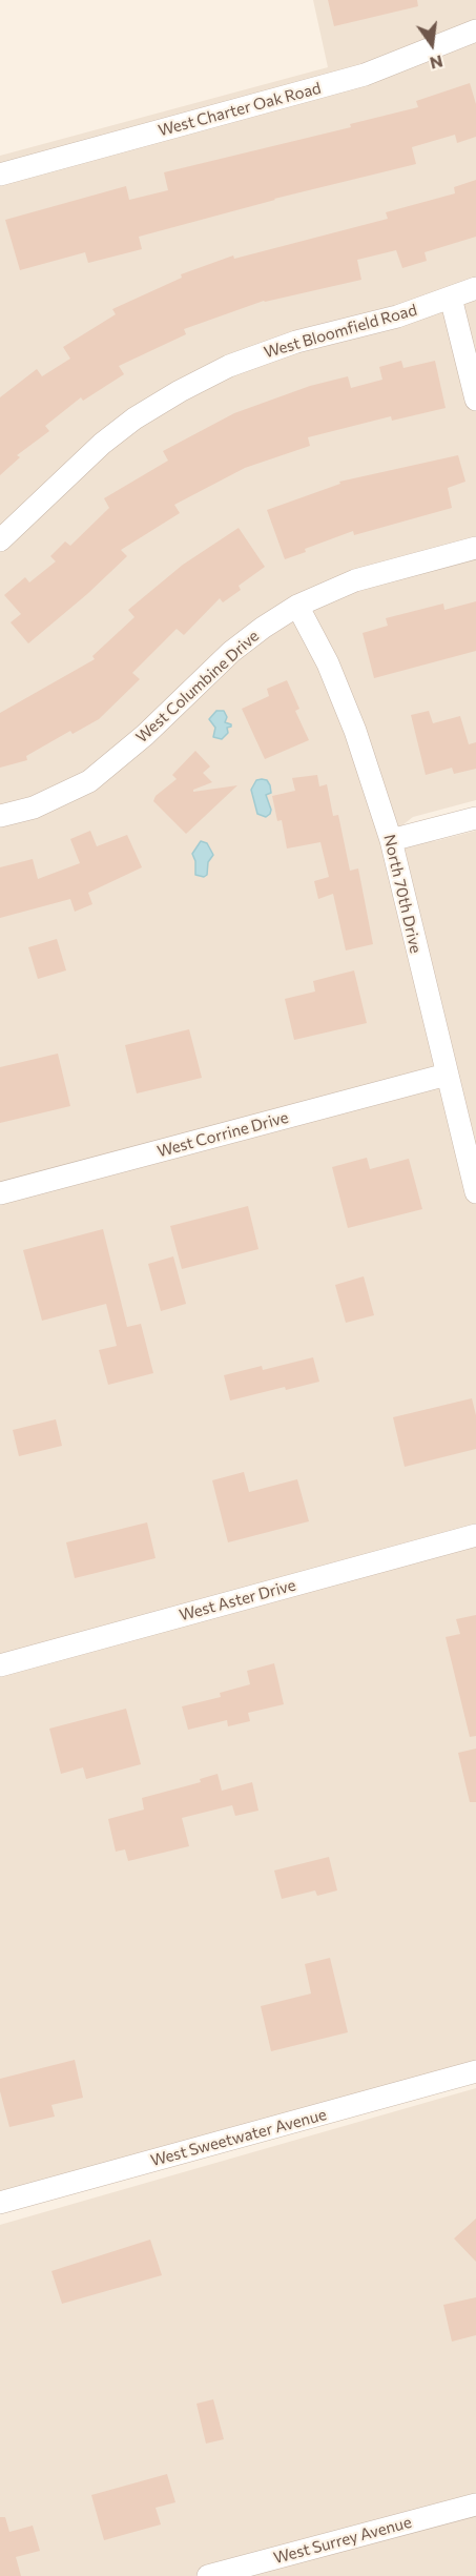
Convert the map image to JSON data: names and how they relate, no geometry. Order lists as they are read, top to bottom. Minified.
{"streets":{"street":["West Charter Oak Road","West Bloomfield Road","West Columbine Drive","North 70th Drive","West Corrine Drive","West Aster Drive","West Sweetwater Avenue","West Surrey Avenue"]},"crossings":[["West Columbine Drive","North 70th Drive"],["North 70th Drive","West Corrine Drive"]],"north":"bottom"}
